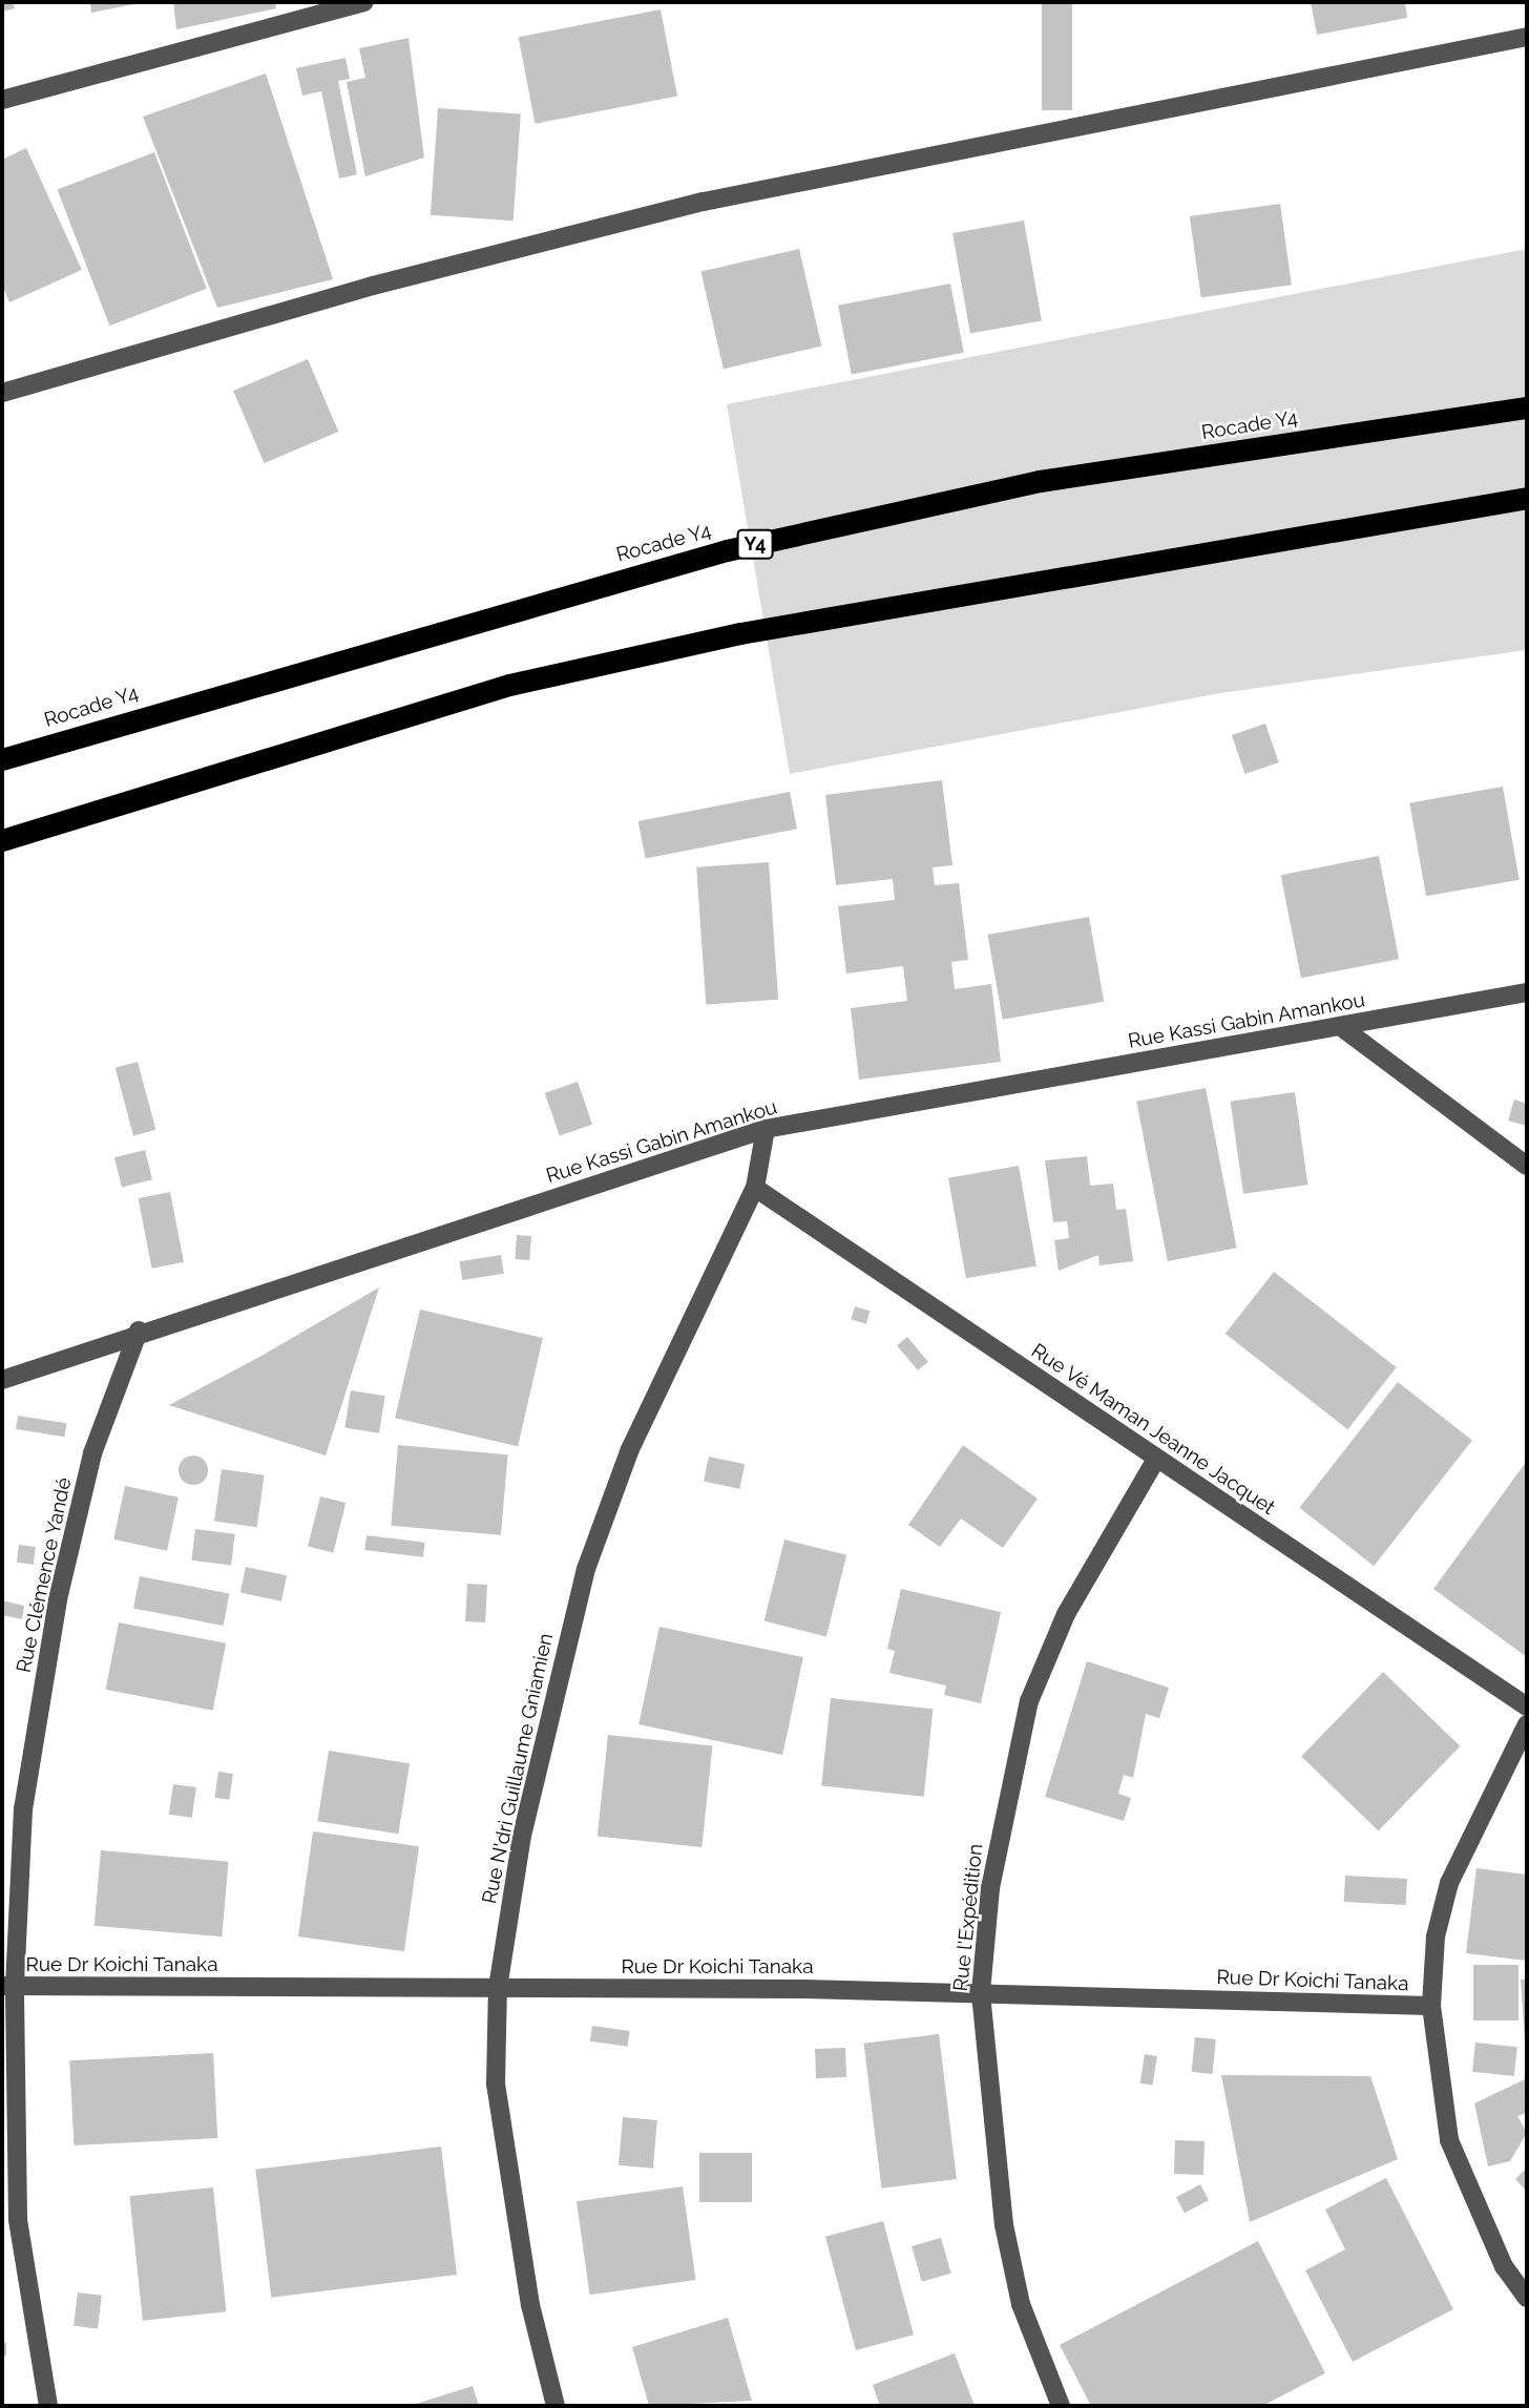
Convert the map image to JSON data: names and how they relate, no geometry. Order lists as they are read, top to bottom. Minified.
{"streets":{"highway":["Rocade Y4","Y4"],"street":["Rue Kassi Gabin Amankou","Rue Vé Maman Jeanne Jacquet","Rue Clémence Yandé","Rue N'dri Guillaume Gniamien","Rue l'Expédition","Rue Dr Koichi Tanaka"]},"crossings":[["Rue Kassi Gabin Amankou","Rue Clémence Yandé"],["Rue Kassi Gabin Amankou","Rue N'dri Guillaume Gniamien"],["Rue Vé Maman Jeanne Jacquet","Rue N'dri Guillaume Gniamien"],["Rue Vé Maman Jeanne Jacquet","Rue l'Expédition"],["Rue Clémence Yandé","Rue Dr Koichi Tanaka"],["Rue N'dri Guillaume Gniamien","Rue Dr Koichi Tanaka"],["Rue l'Expédition","Rue Dr Koichi Tanaka"]]}
